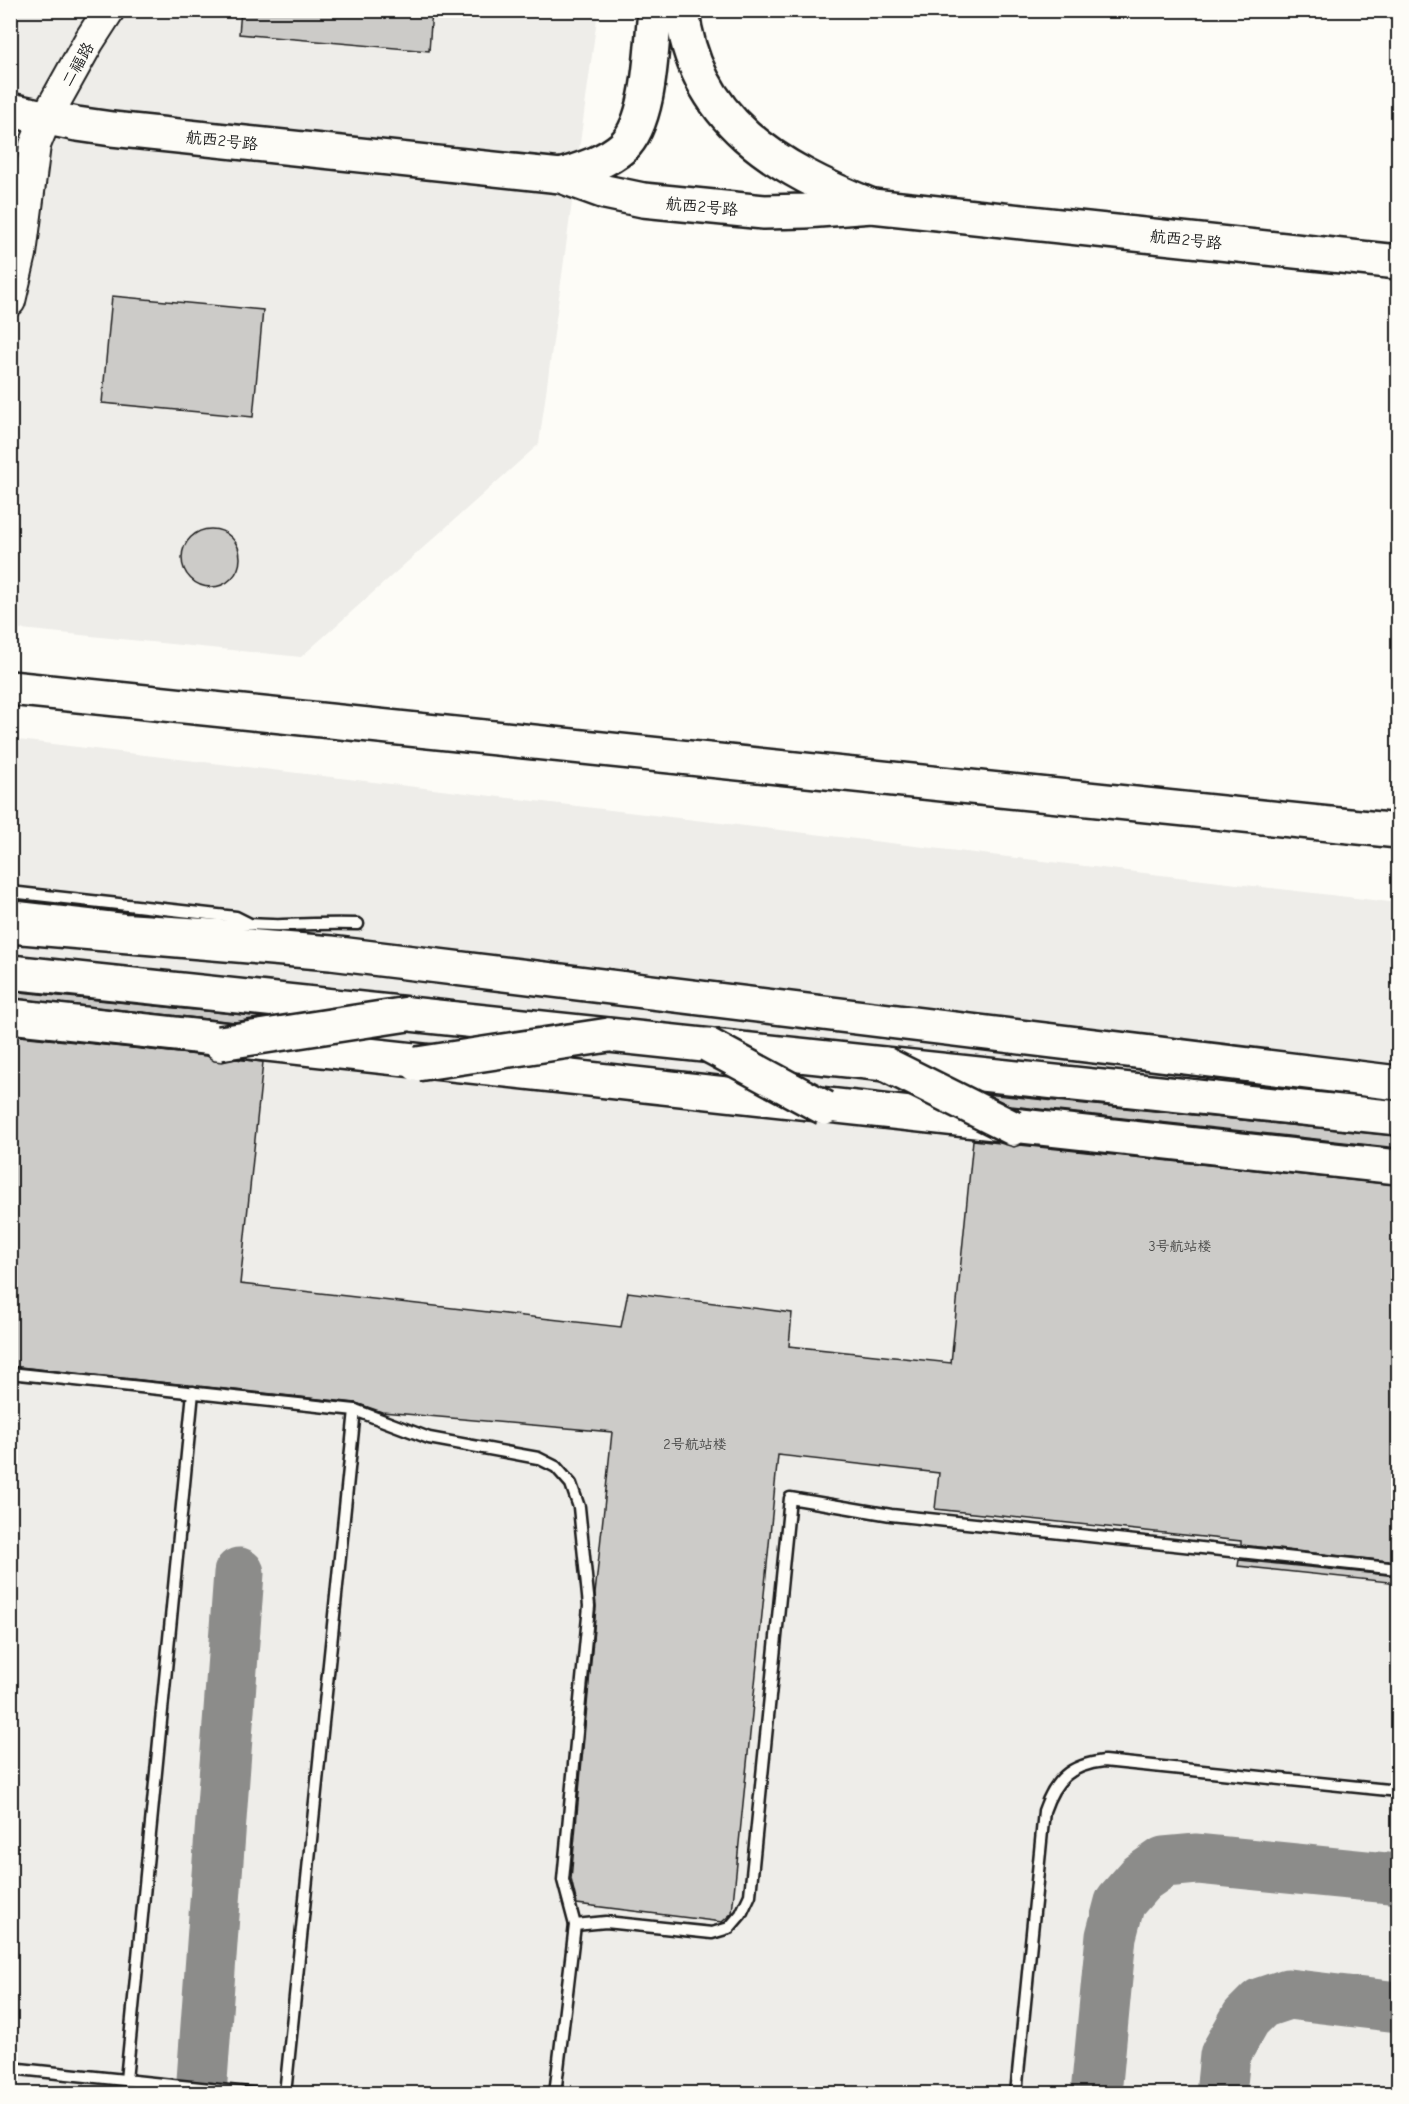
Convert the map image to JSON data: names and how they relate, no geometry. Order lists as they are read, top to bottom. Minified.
{"streets":{"main road":["航西2号路"],"street":["二福路"]},"crossings":[["二福路","航西2号路"]],"house_numbers":["3号航站楼","2号航站楼"]}
